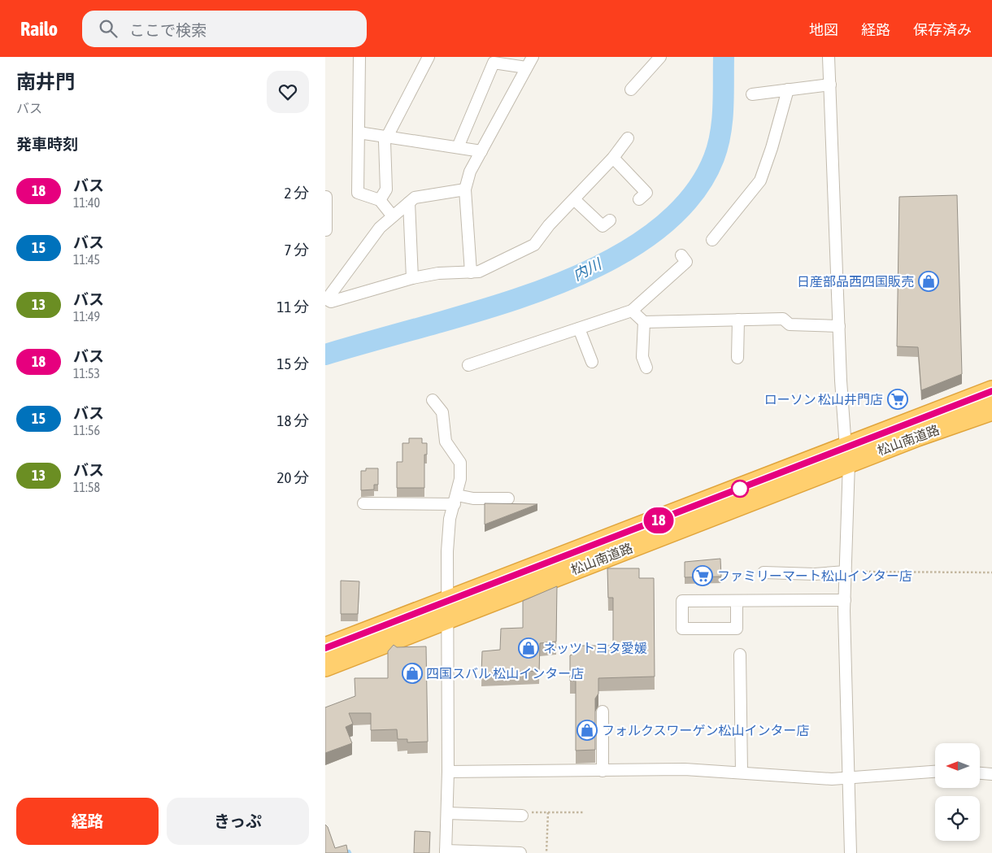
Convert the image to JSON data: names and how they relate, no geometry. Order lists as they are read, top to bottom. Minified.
{"streets":{"highway":["松山南道路"]},"water":["内川"],"places":{"shop":["日産部品西四国販売","ネッツトヨタ愛媛","四国スバル 松山インター店","フォルクスワーゲン松山インター店"],"supermarket":["ローソン 松山井門店","ファミリーマート松山インター店"]},"lines":["bus line 18"],"north":"left","page":{"header":"Railo","search":"ここで検索","nav":["地図","経路","保存済み"],"heading":[["南井門","バス"],"発車時刻"],"on_map":"18","list":[{"mark":"18","name":"バス","note":"11:40","value":"2 分"},{"mark":"15","name":"バス","note":"11:45","value":"7 分"},{"mark":"13","name":"バス","note":"11:49","value":"11 分"},{"mark":"18","name":"バス","note":"11:53","value":"15 分"},{"mark":"15","name":"バス","note":"11:56","value":"18 分"},{"mark":"13","name":"バス","note":"11:58","value":"20 分"}],"buttons":["経路","きっぷ"]}}
